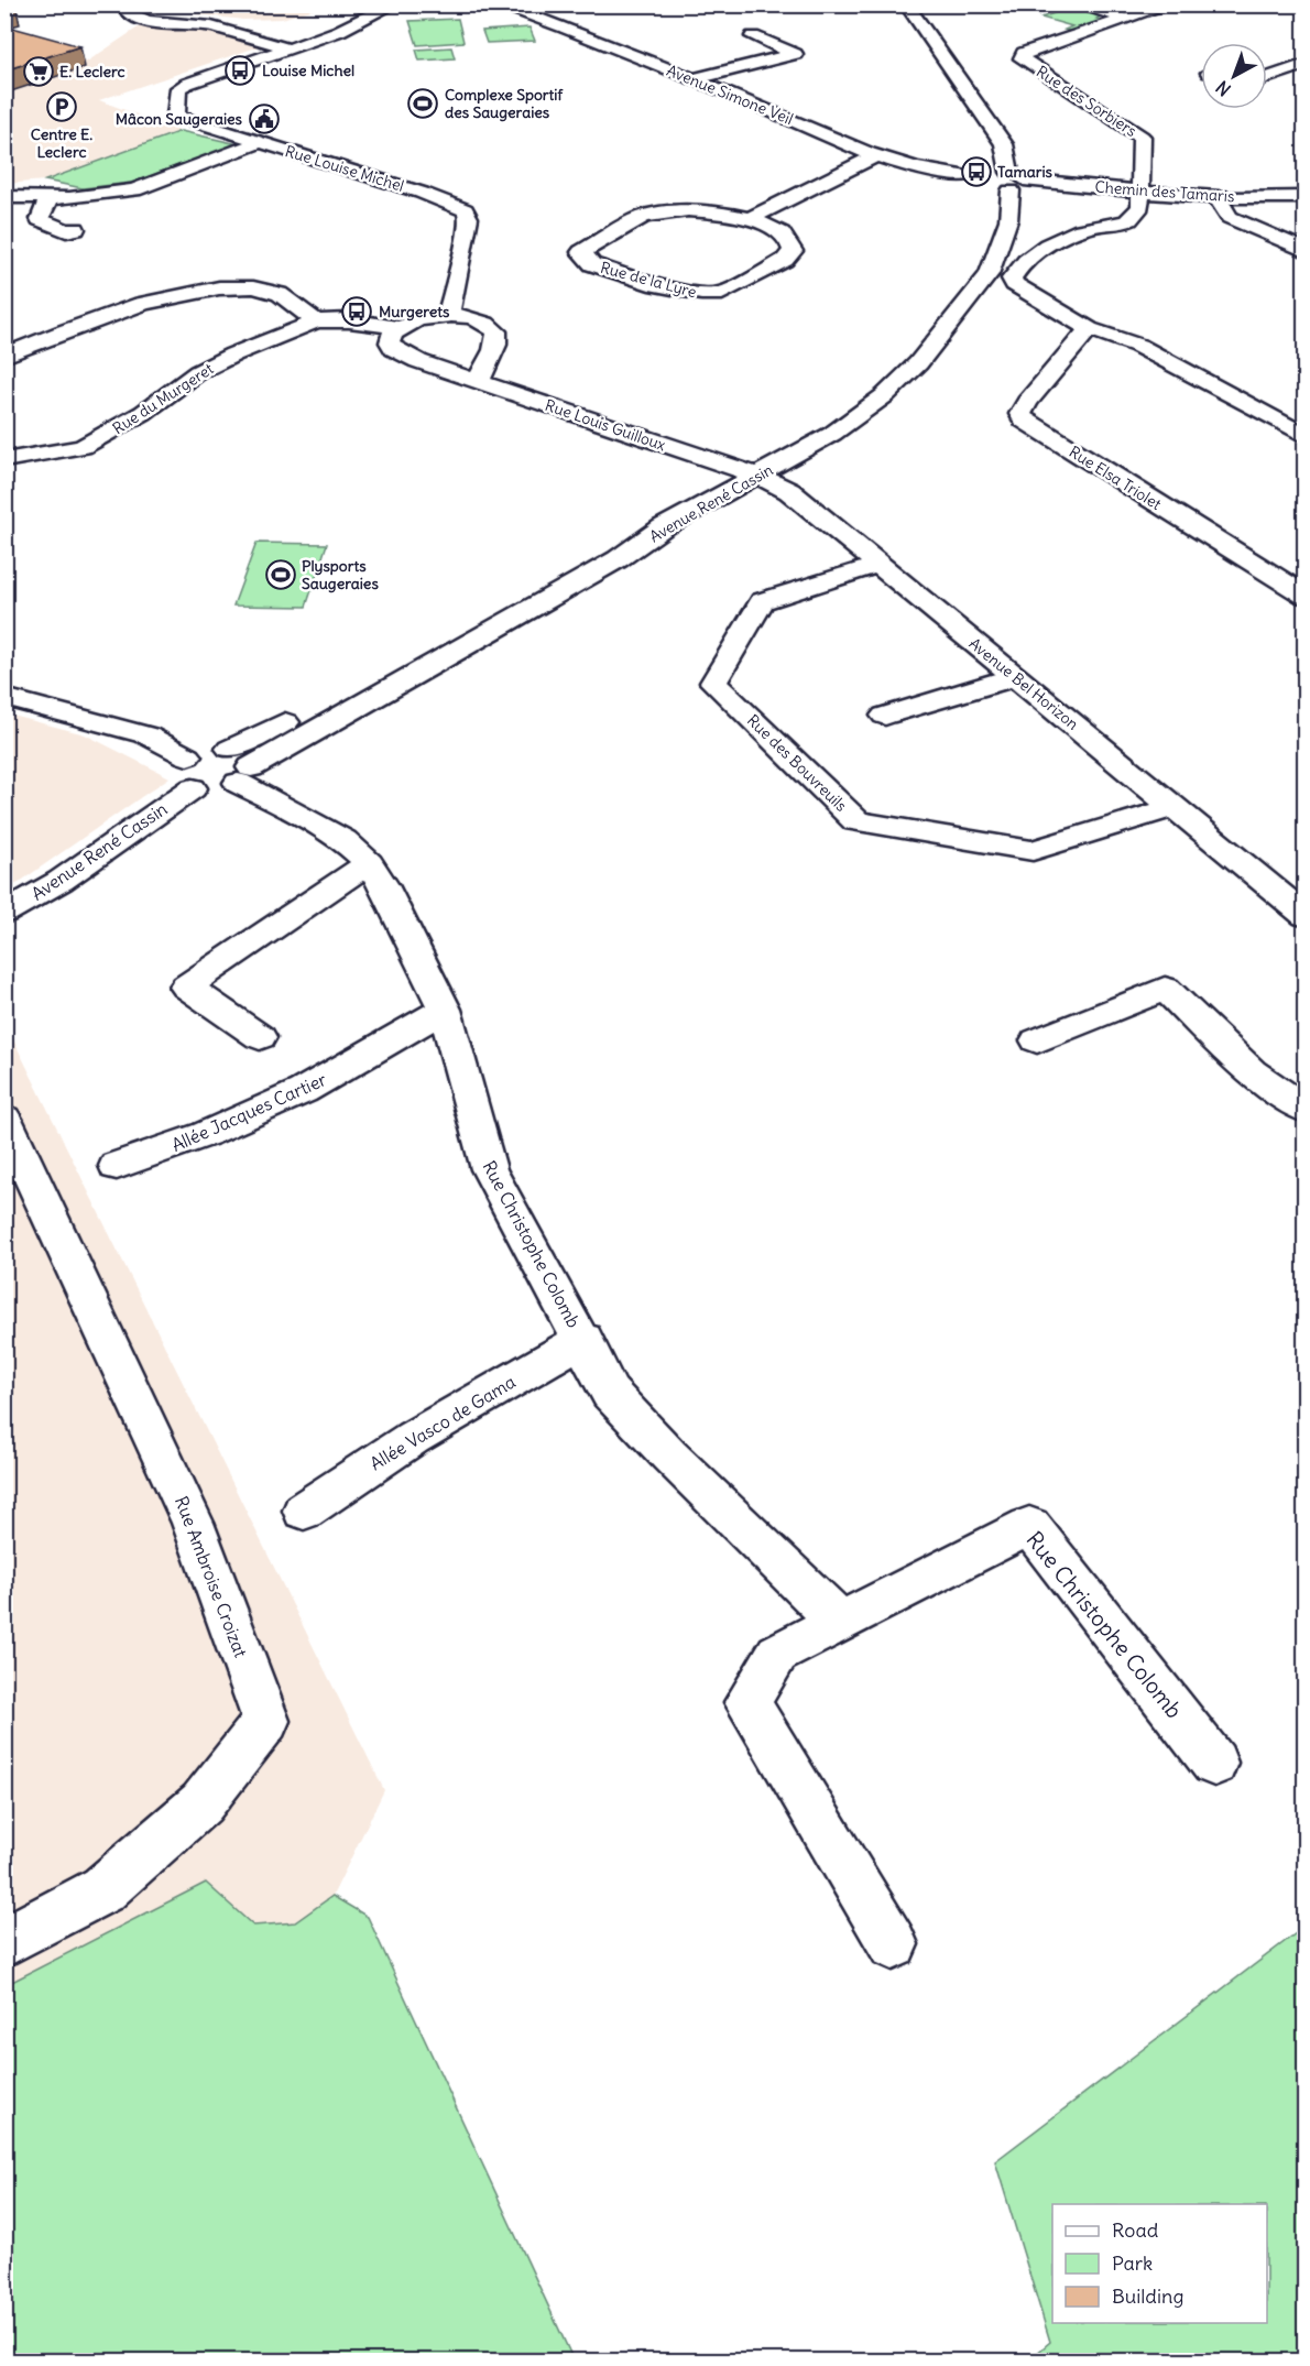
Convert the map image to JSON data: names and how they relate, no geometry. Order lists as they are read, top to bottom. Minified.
{"streets":{"street":["Avenue Simone Veil","Rue des Sorbiers","Rue Louise Michel","Chemin des Tamaris","Rue de la Lyre","Rue du Murgeret","Rue Louis Guilloux","Rue Elsa Triolet","Avenue René Cassin","Avenue Bel Horizon","Rue des Bouvreuils","Allée Jacques Cartier","Rue Christophe Colomb","Allée Vasco de Gama","Rue Ambroise Croizat"]},"crossings":[["Avenue Simone Veil","Chemin des Tamaris"],["Avenue Simone Veil","Avenue René Cassin"],["Rue des Sorbiers","Chemin des Tamaris"],["Chemin des Tamaris","Avenue René Cassin"],["Rue du Murgeret","Rue Louis Guilloux"],["Rue Louis Guilloux","Avenue René Cassin"],["Rue Louis Guilloux","Avenue Bel Horizon"],["Avenue René Cassin","Avenue Bel Horizon"],["Avenue René Cassin","Rue Christophe Colomb"],["Avenue Bel Horizon","Rue des Bouvreuils"],["Allée Jacques Cartier","Rue Christophe Colomb"],["Rue Christophe Colomb","Allée Vasco de Gama"]],"places":{"bus stop":["Louise Michel","Tamaris","Murgerets"],"supermarket":["E. Leclerc"],"sports":["Complexe Sportif des Saugeraies","Plysports Saugeraies"],"parking":["Centre E. Leclerc"],"public building":["Mâcon Saugeraies"]},"legend":["Road","Park","Building"],"north":"bottom left"}
